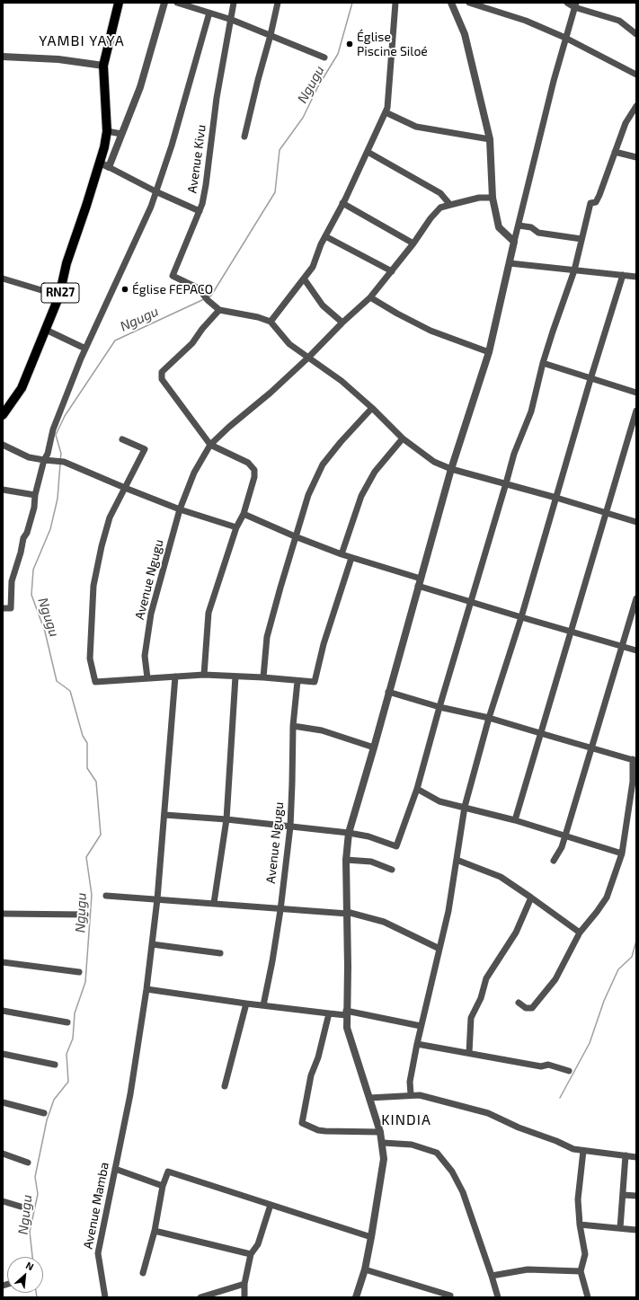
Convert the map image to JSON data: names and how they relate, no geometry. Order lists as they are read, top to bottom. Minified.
{"streets":{"main road":["RN27"],"street":["Avenue Kivu","Avenue Ngugu","Avenue Mamba"]},"districts":["YAMBI YAYA","KINDIA"],"water":["Ngugu"],"places":["Église Piscine Siloé","Église FEPACO"],"north":"top right"}
